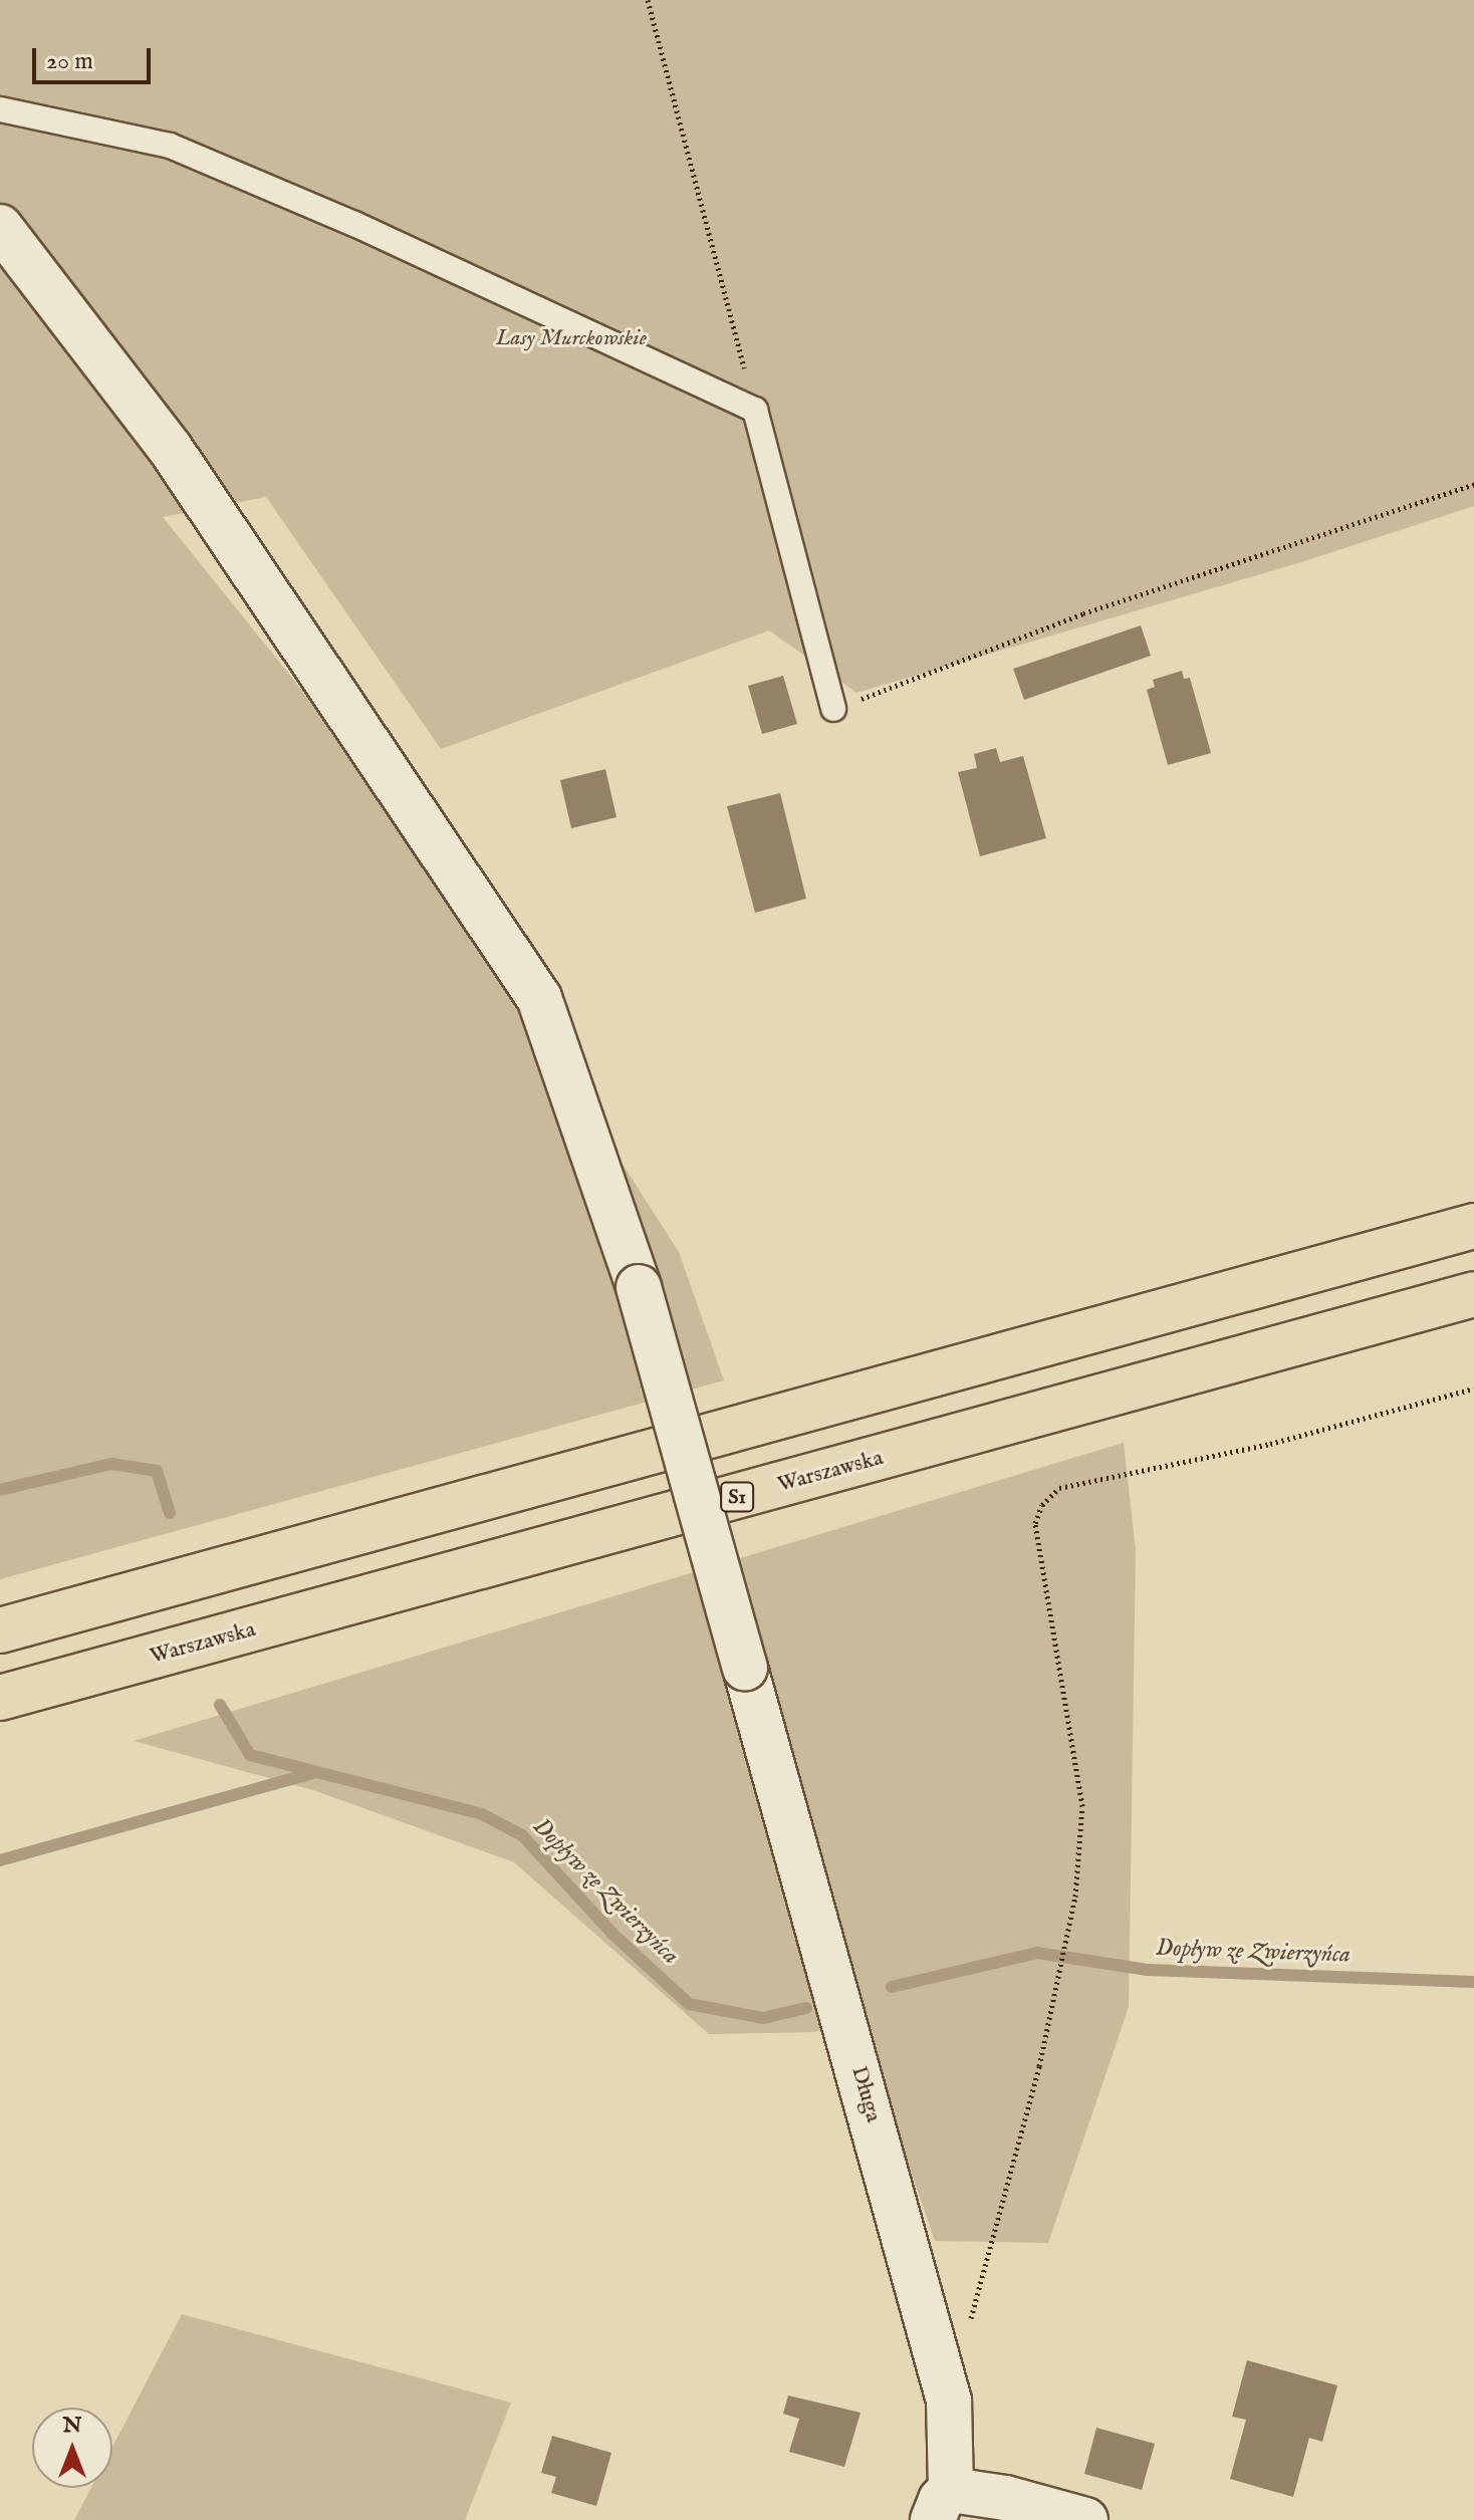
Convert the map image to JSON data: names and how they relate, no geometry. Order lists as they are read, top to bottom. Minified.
{"streets":{"highway":["Warszawska","S1"],"street":["Długa"]},"water":["Dopływ ze Zwierzyńca"],"parks":["Lasy Murckowskie"],"scale_bar":"20 m","north":"top"}
